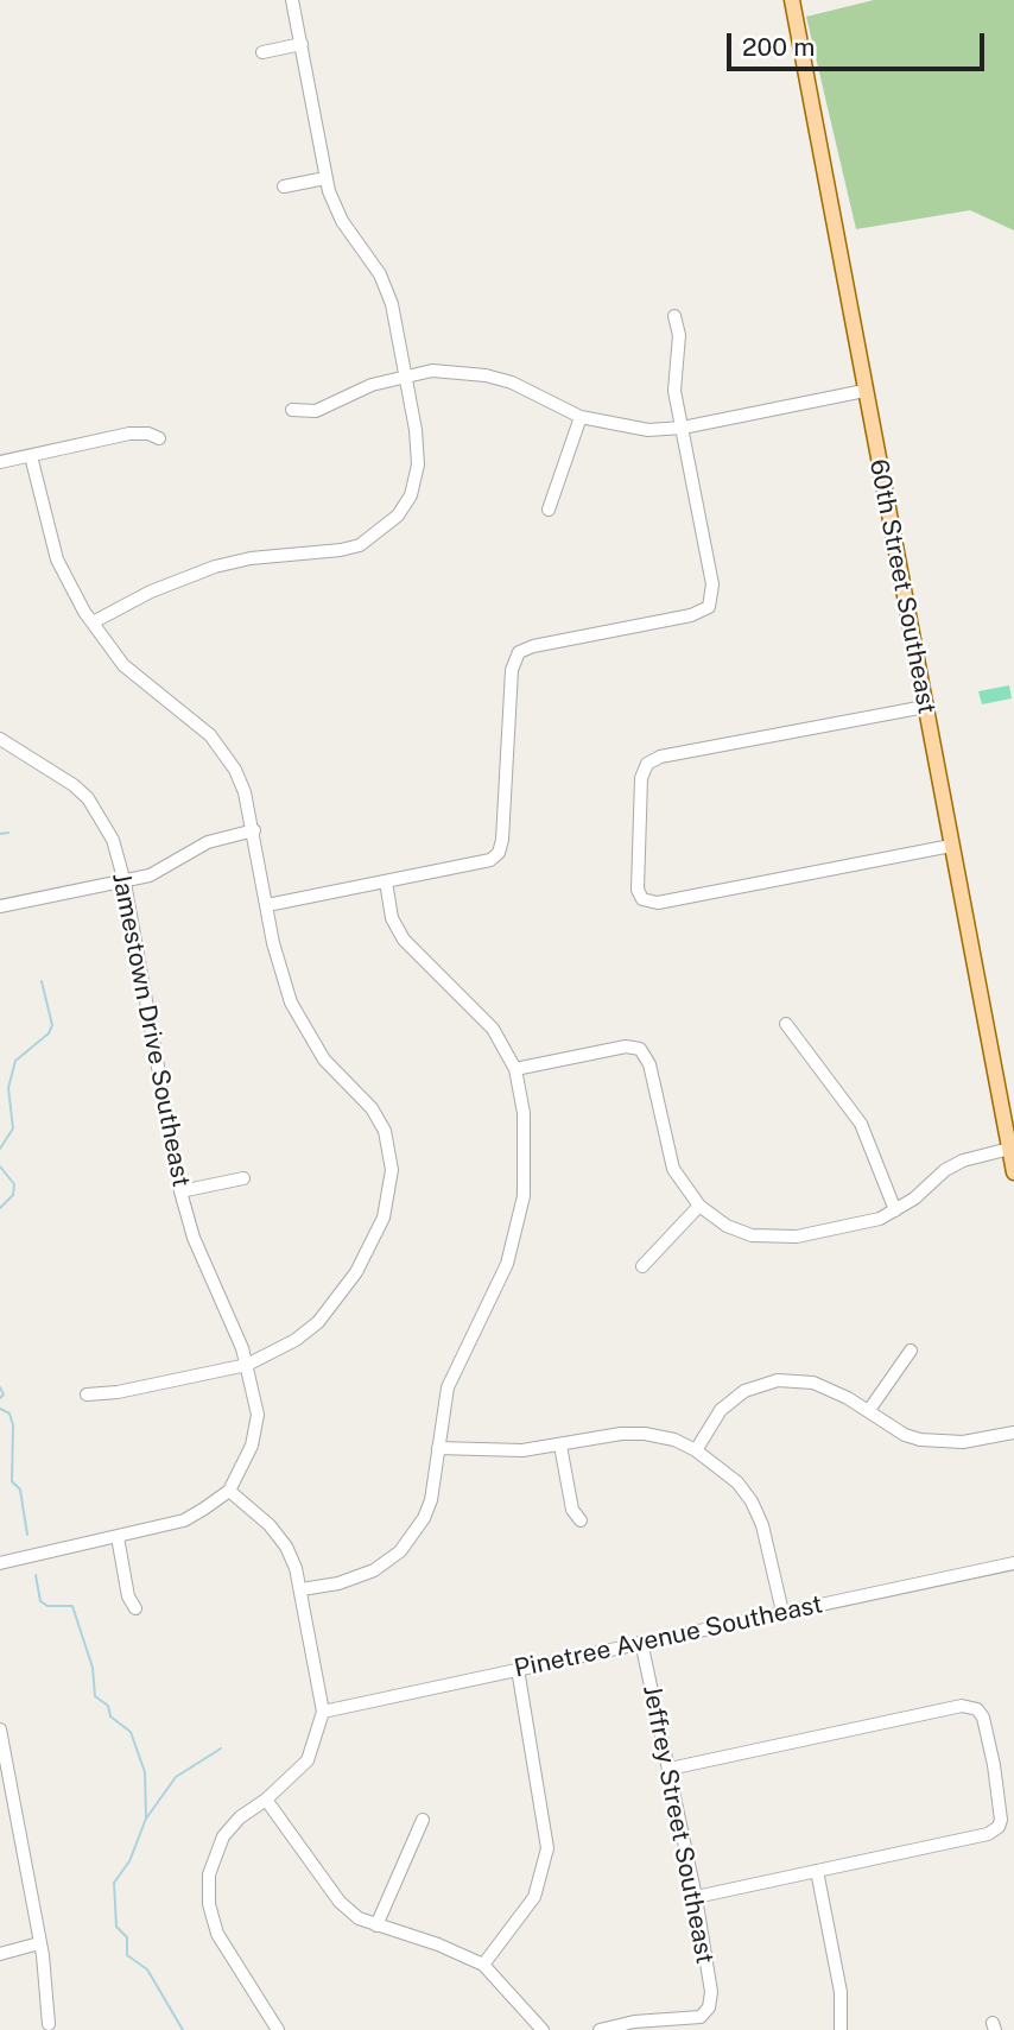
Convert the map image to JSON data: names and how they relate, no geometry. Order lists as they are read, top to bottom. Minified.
{"streets":{"main road":["60th Street Southeast"],"street":["Jamestown Drive Southeast","Pinetree Avenue Southeast","Jeffrey Street Southeast"]},"crossings":[["Pinetree Avenue Southeast","Jeffrey Street Southeast"]],"scale_bar":"200 m"}
